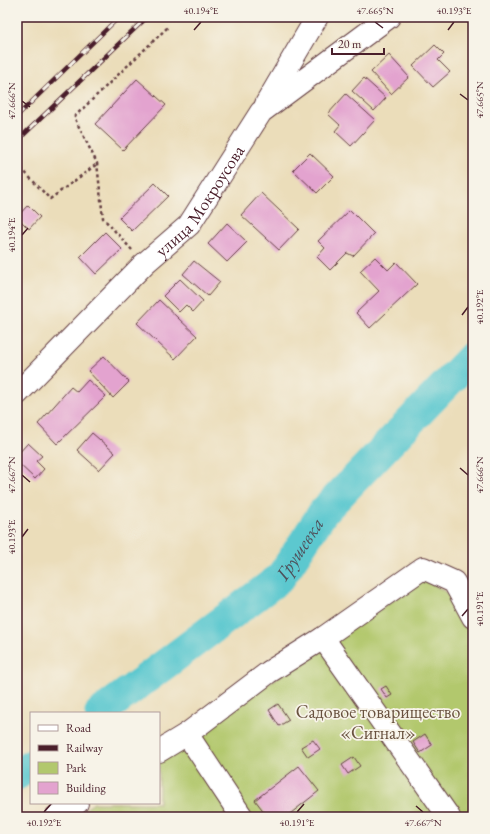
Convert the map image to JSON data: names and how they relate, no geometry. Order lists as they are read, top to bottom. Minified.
{"streets":{"street":["улица Мокроусова"]},"water":["Грушевка"],"parks":["Садовое товарищество «Сигнал»"],"legend":["Road","Railway","Park","Building"],"scale_bar":"20 m","coordinates":["40.194°E","47.665°N","40.193°E","47.666°N","40.192°E","47.667°N","40.191°E"]}
